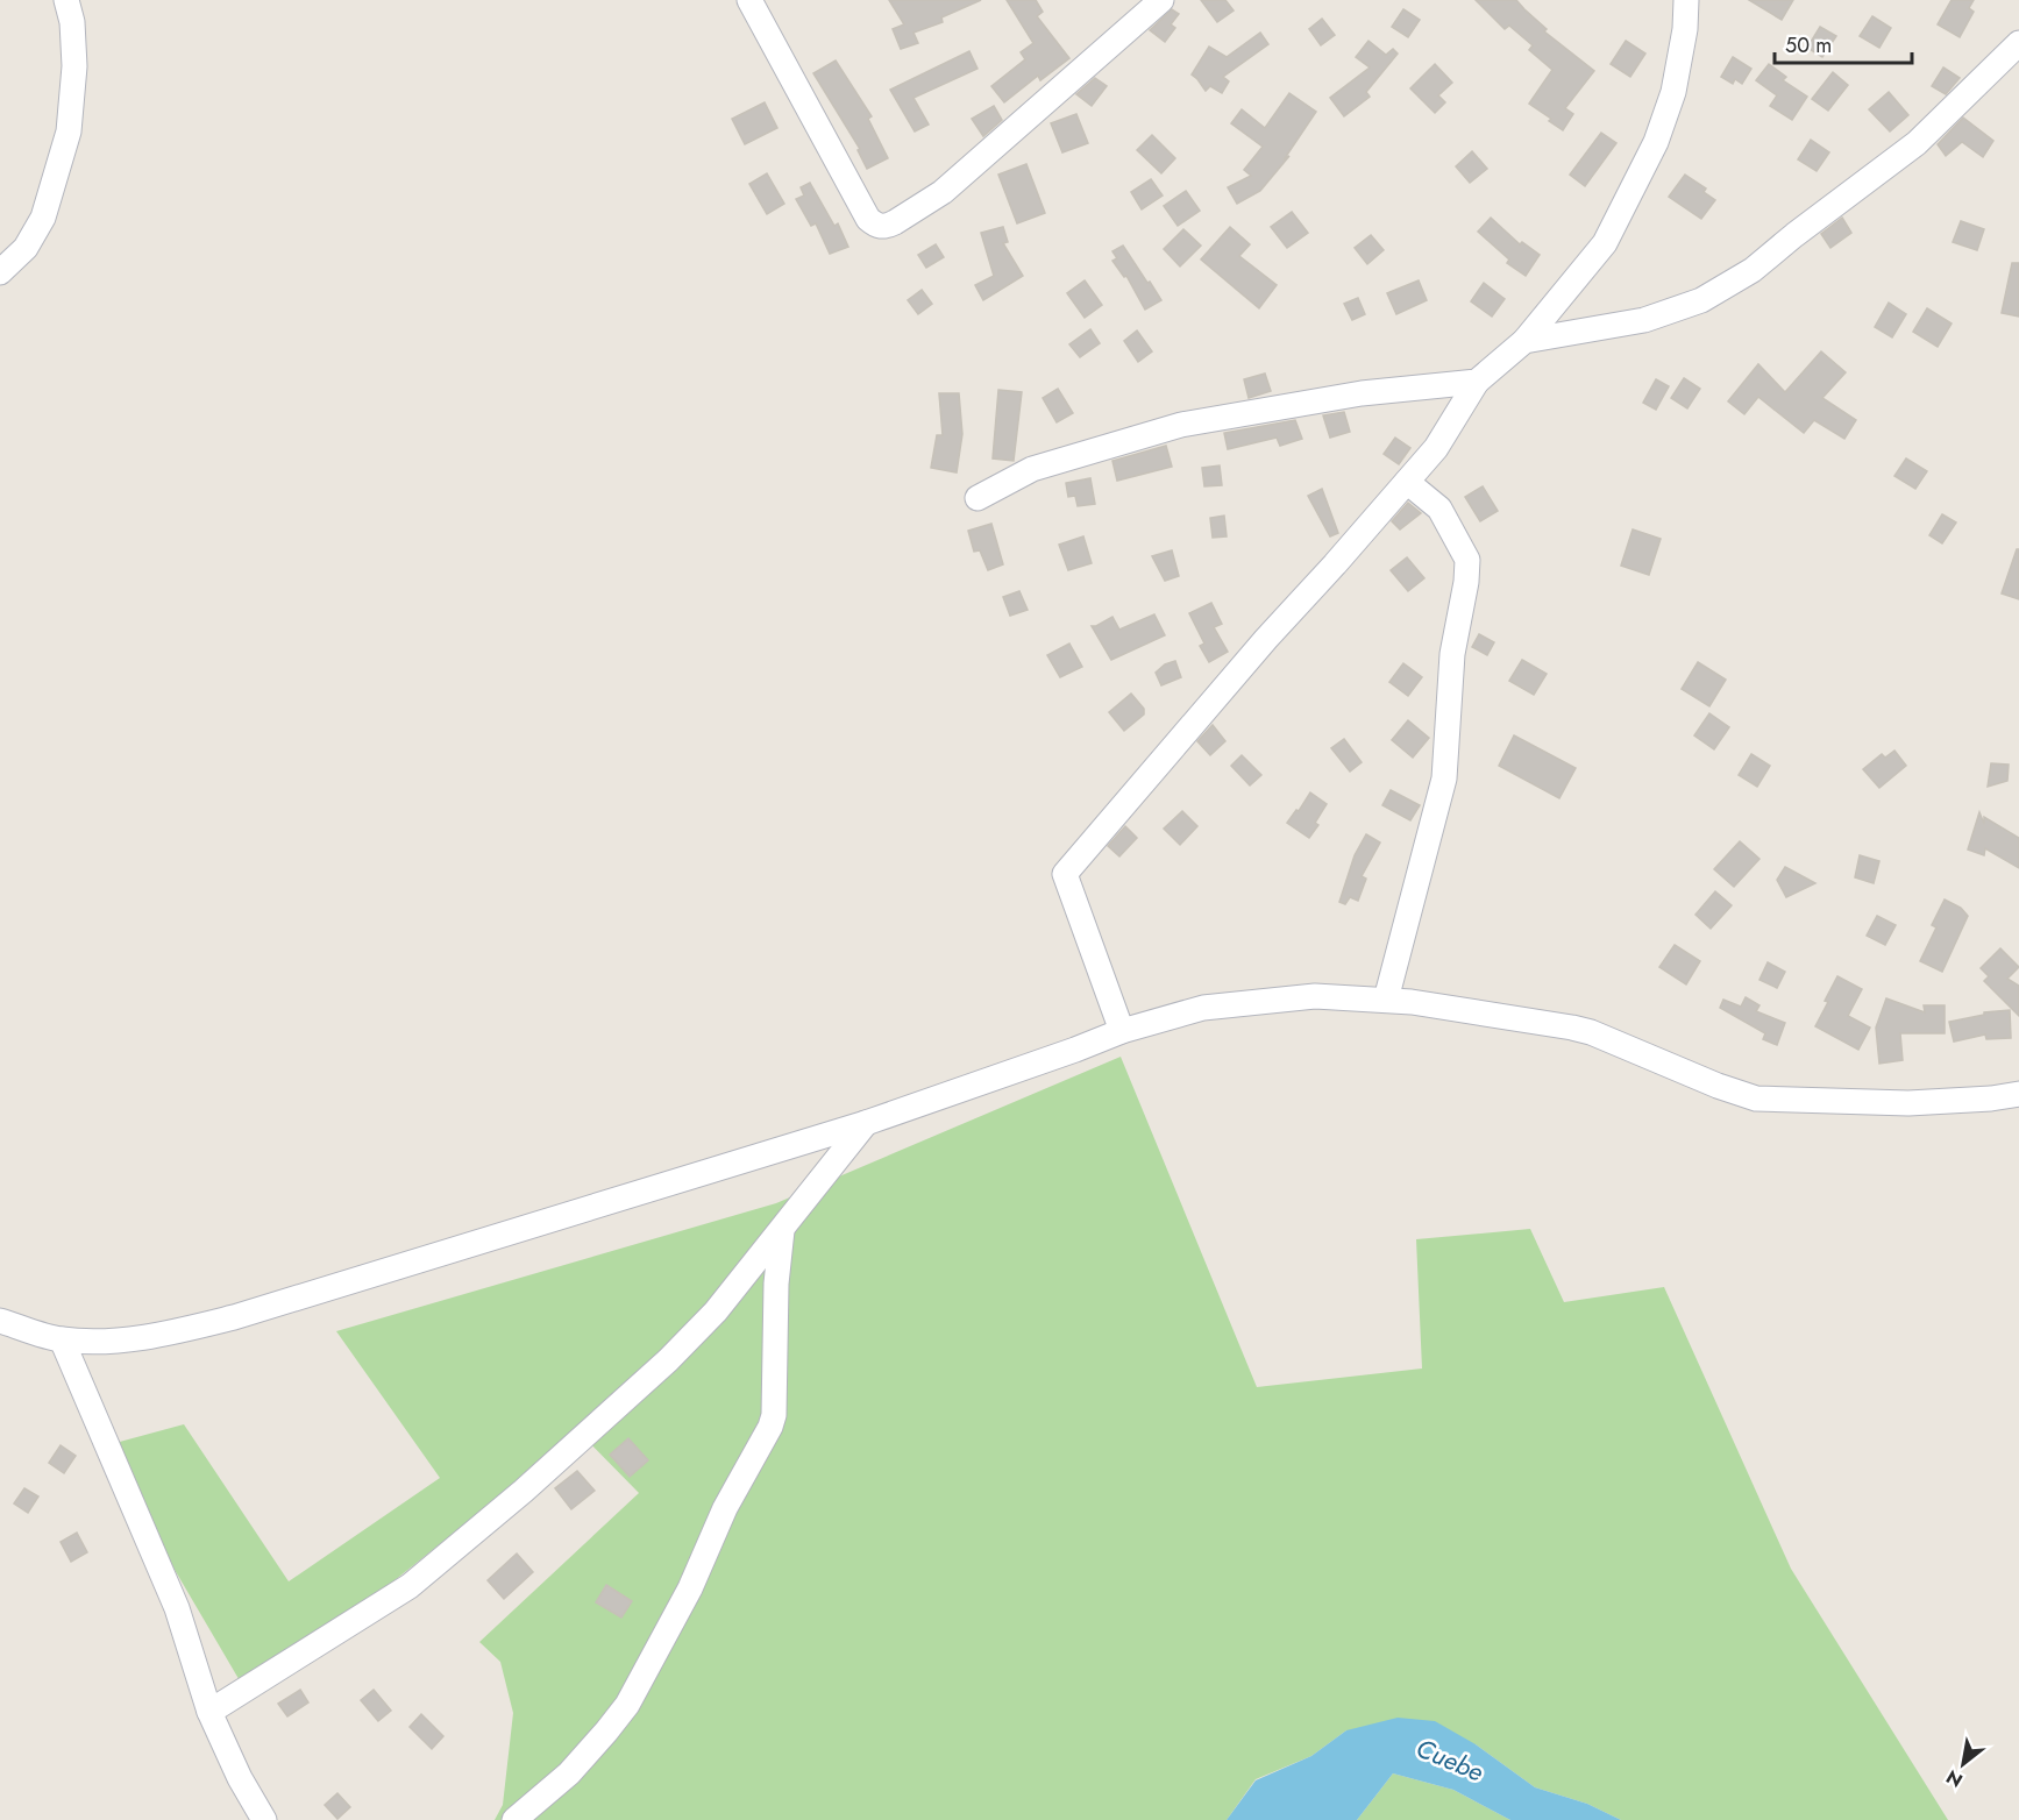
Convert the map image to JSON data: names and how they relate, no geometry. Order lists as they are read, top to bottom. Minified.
{"water":["Cuebe"],"scale_bar":"50 m","north":"bottom left"}
